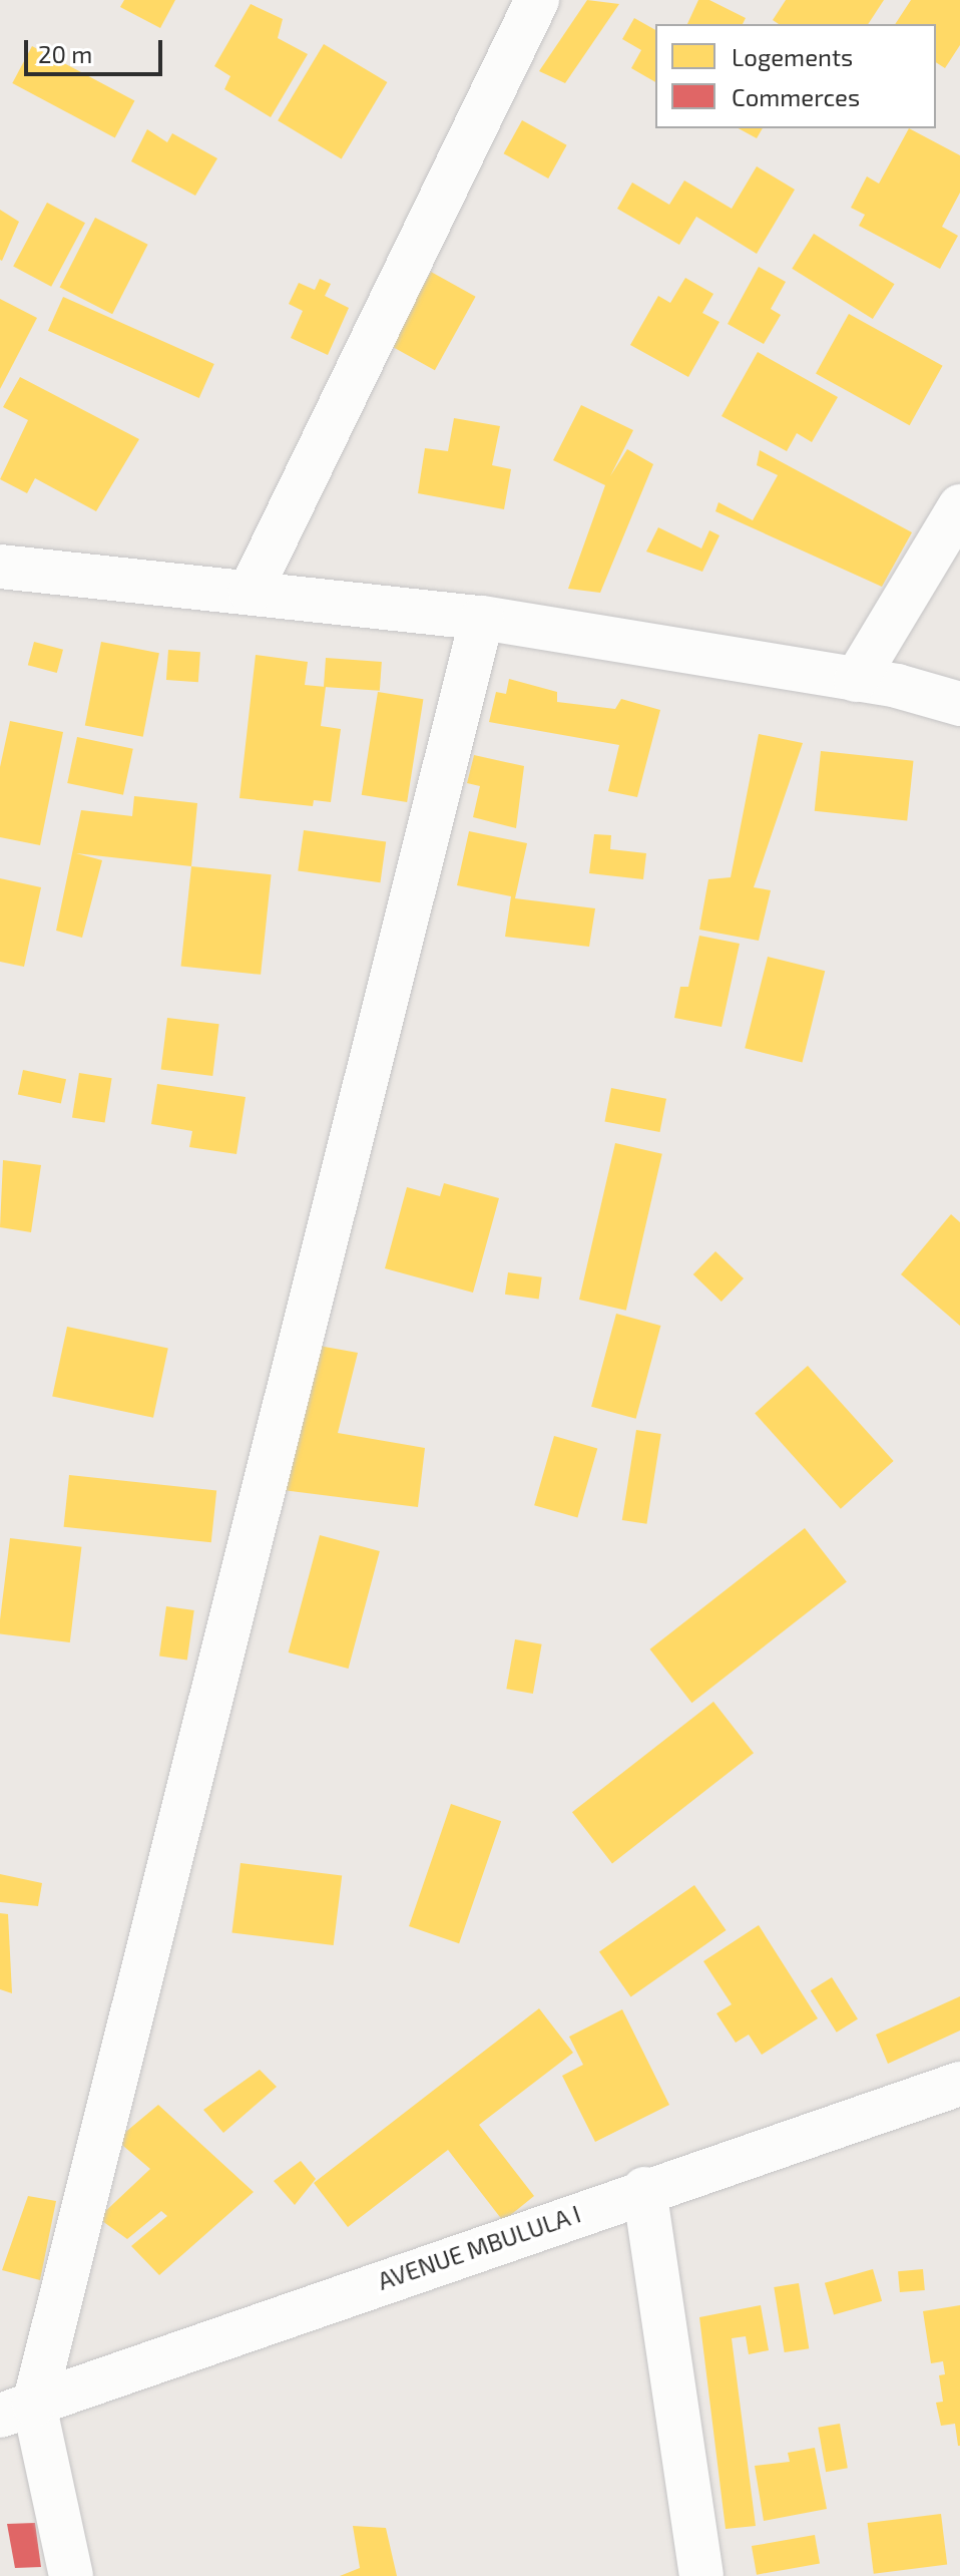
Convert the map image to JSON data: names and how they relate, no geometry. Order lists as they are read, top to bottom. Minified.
{"streets":{"street":["AVENUE MBULULA I"]},"legend":["Logements","Commerces"],"scale_bar":"20 m"}
